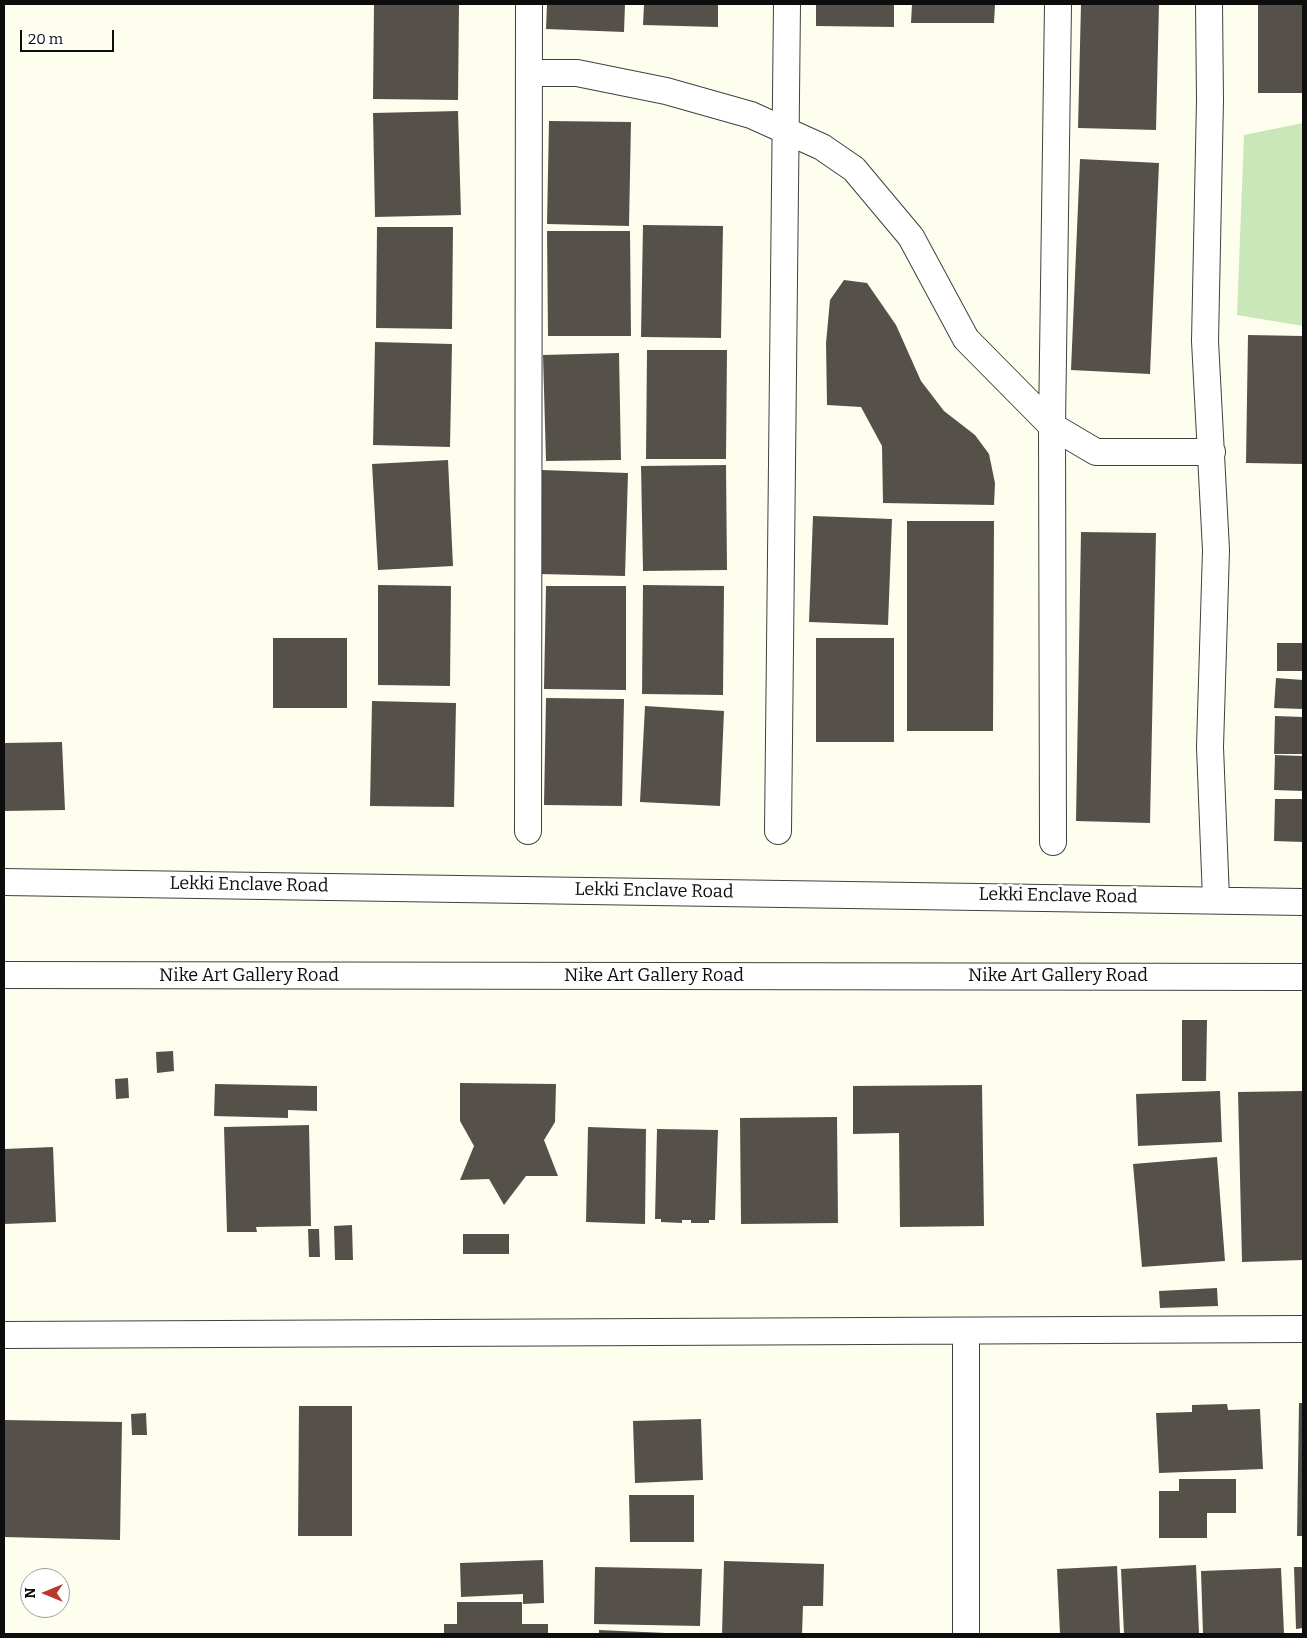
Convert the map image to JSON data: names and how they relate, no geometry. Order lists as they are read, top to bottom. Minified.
{"streets":{"street":["Lekki Enclave Road","Nike Art Gallery Road"]},"scale_bar":"20 m","north":"left"}
